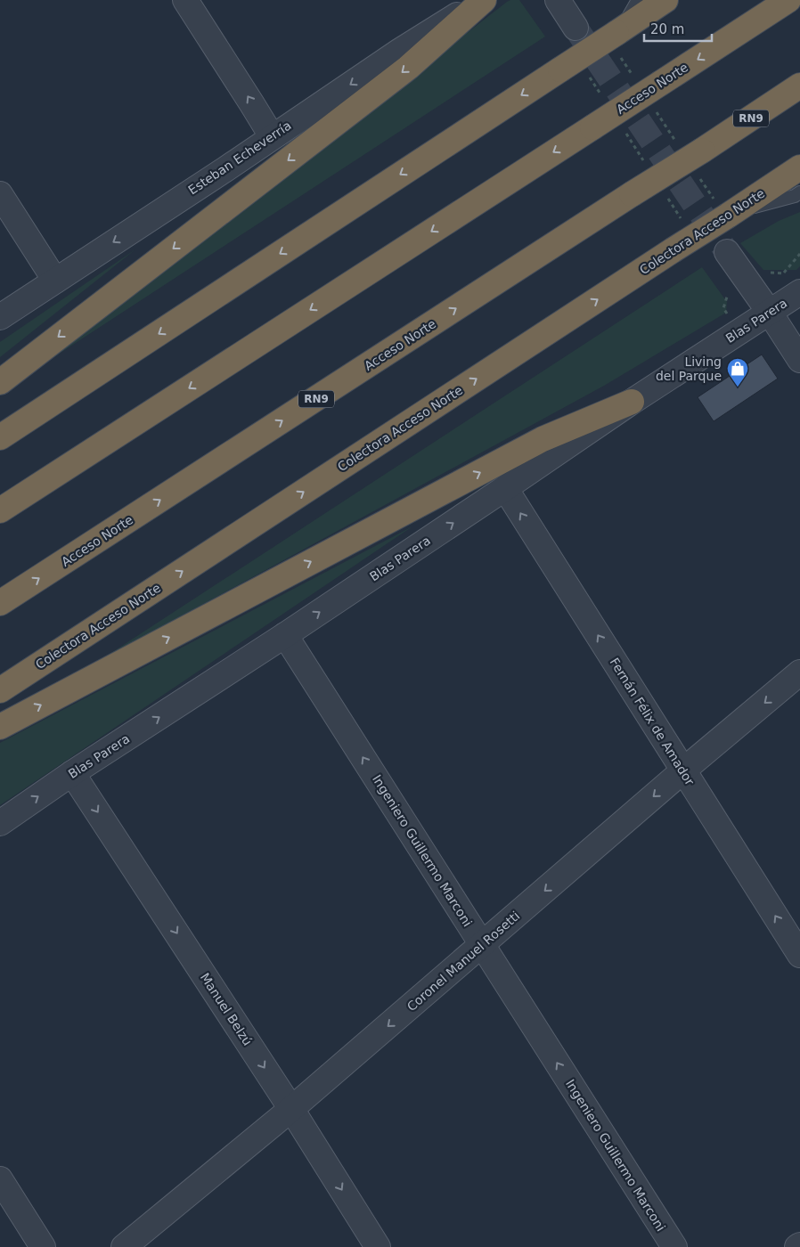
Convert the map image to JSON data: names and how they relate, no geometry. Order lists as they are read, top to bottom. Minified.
{"streets":{"highway":["Acceso Norte","RN9","Colectora Acceso Norte"],"street":["Esteban Echeverría","Blas Parera","Fernán Félix de Amador","Ingeniero Guillermo Marconi","Coronel Manuel Rosetti","Manuel Belzú"]},"crossings":[["Blas Parera","Fernán Félix de Amador"],["Blas Parera","Ingeniero Guillermo Marconi"],["Blas Parera","Manuel Belzú"],["Fernán Félix de Amador","Coronel Manuel Rosetti"],["Ingeniero Guillermo Marconi","Coronel Manuel Rosetti"],["Coronel Manuel Rosetti","Manuel Belzú"]],"one_way":["Esteban Echeverría","Blas Parera","Fernán Félix de Amador","Ingeniero Guillermo Marconi","Coronel Manuel Rosetti","Manuel Belzú"],"places":{"shop":["Living del Parque"]},"scale_bar":"20 m"}
